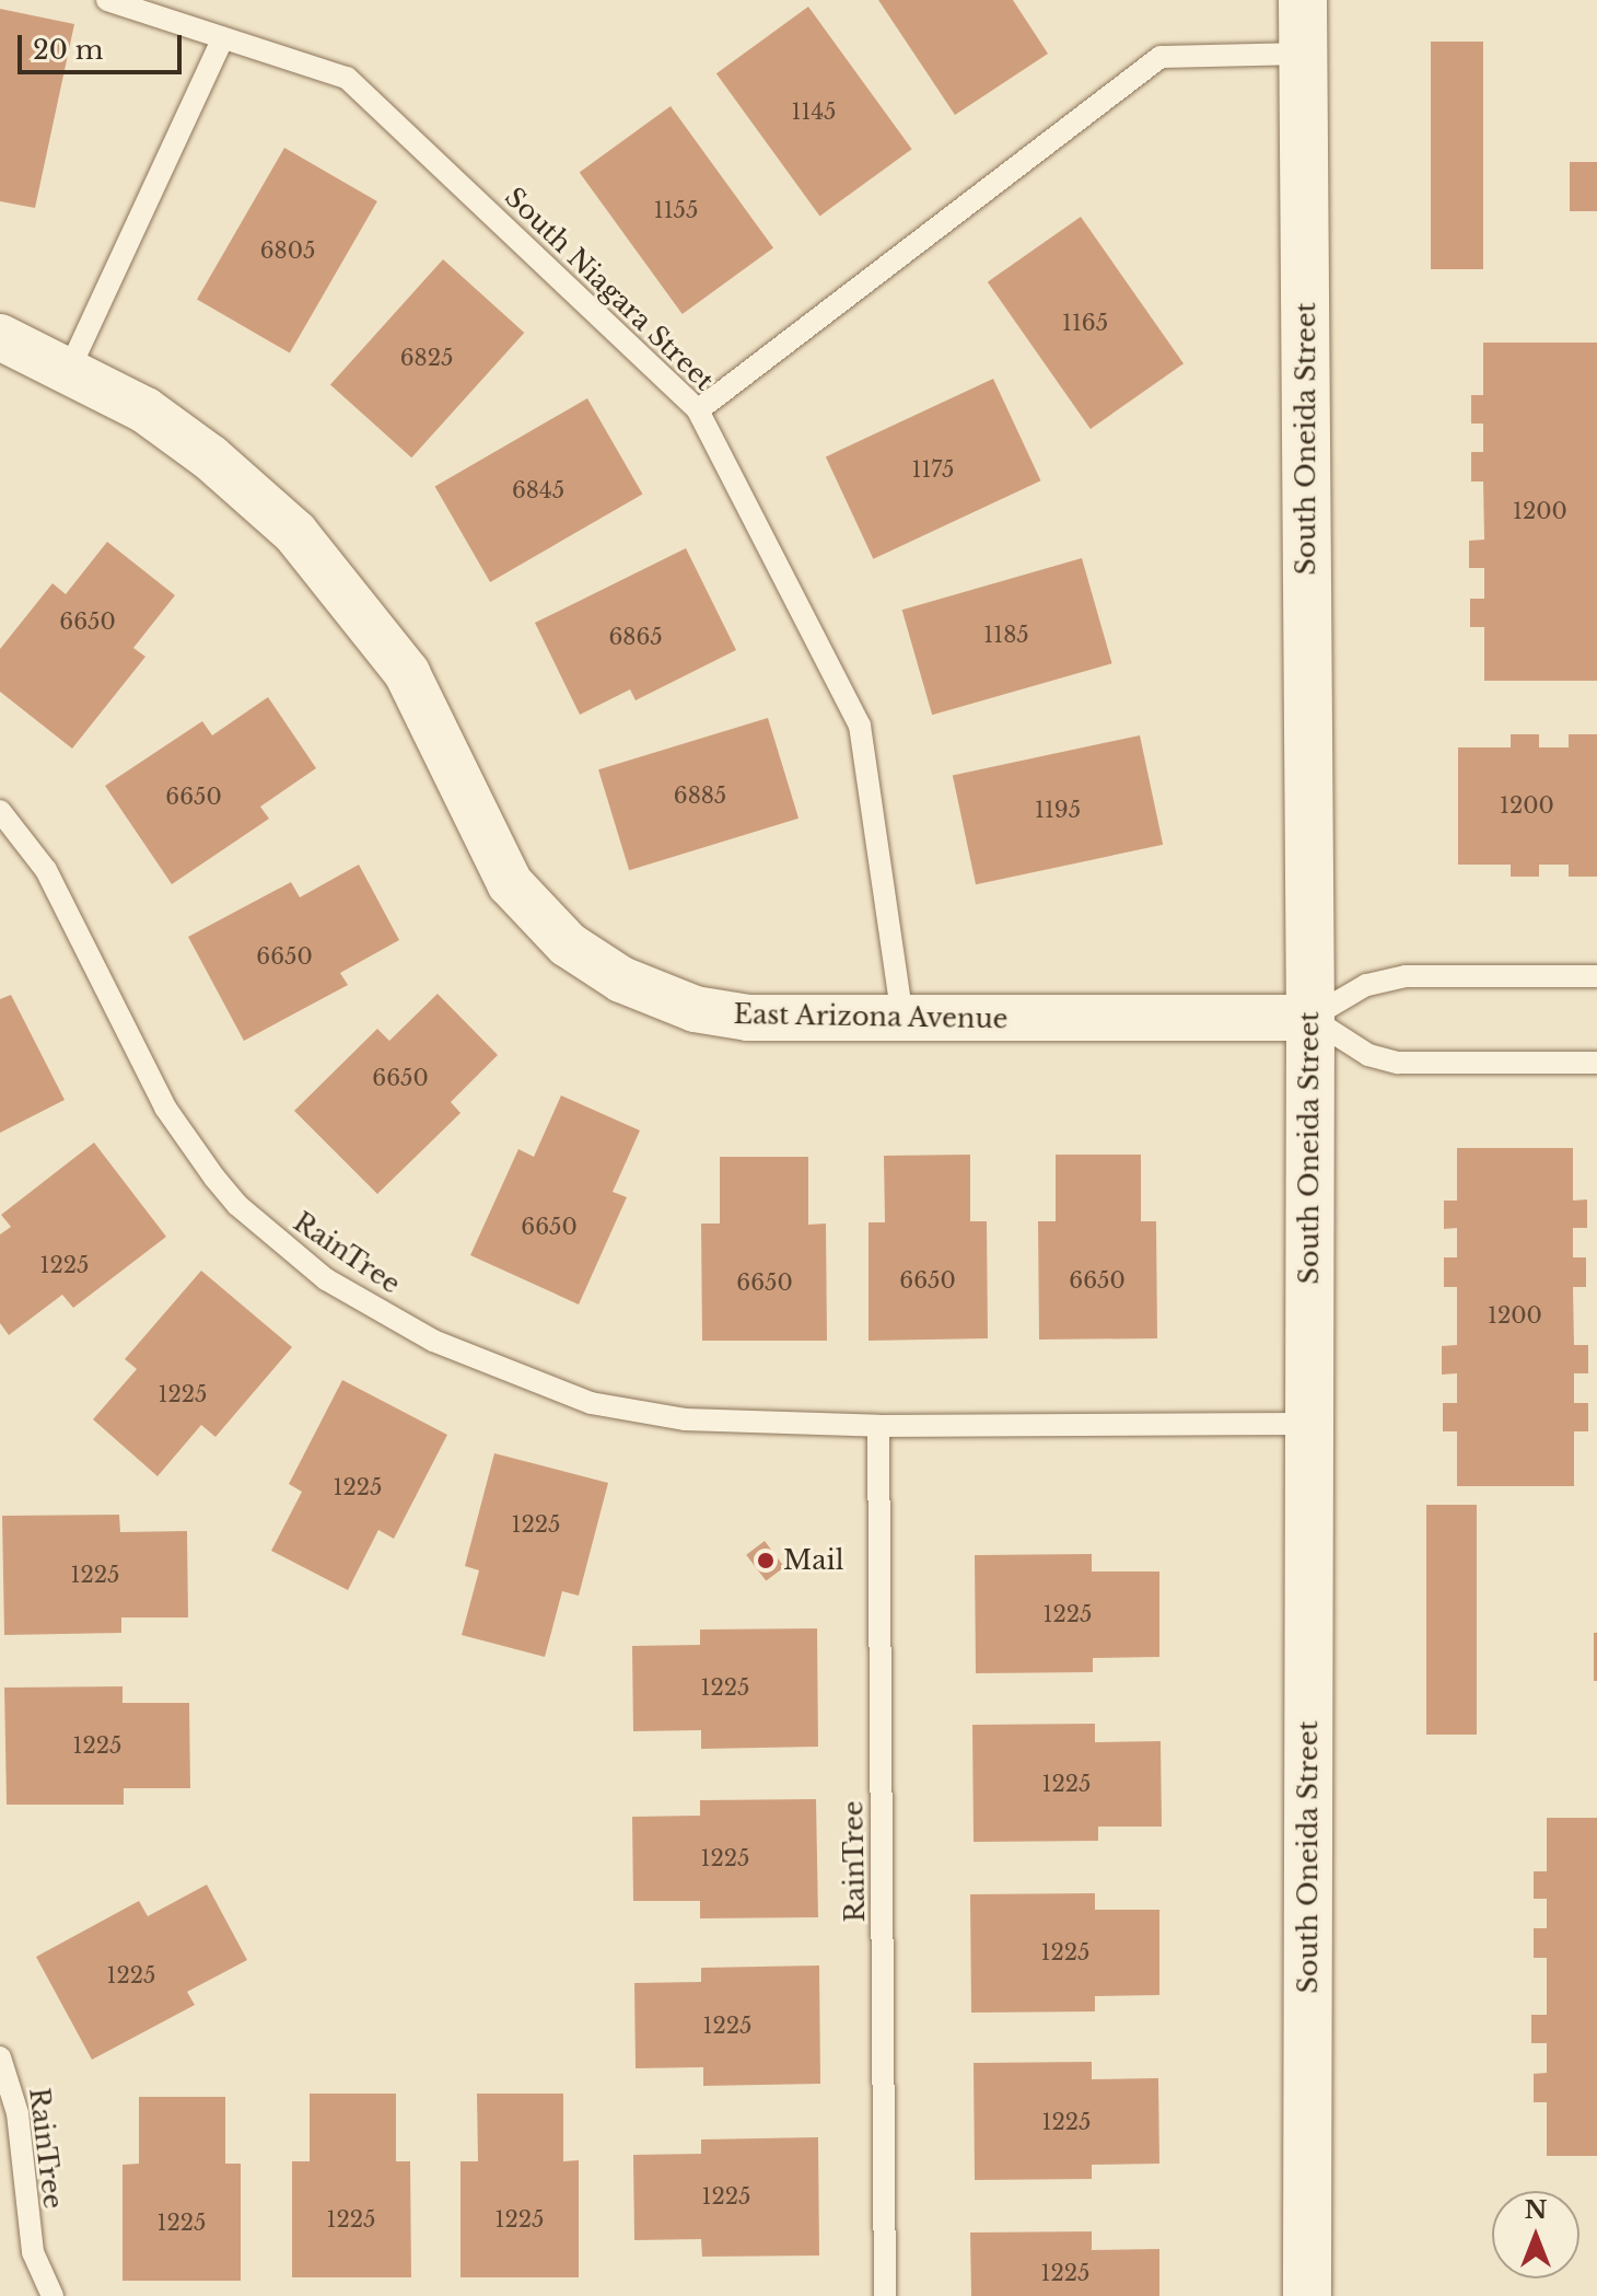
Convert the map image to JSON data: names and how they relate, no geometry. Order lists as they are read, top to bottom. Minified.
{"streets":{"street":["South Oneida Street","East Arizona Avenue"],"lane":["South Niagara Street","RainTree"]},"crossings":[["South Niagara Street","East Arizona Avenue"],["South Oneida Street","East Arizona Avenue"],["South Oneida Street","RainTree"]],"places":["Mail"],"house_numbers":["1145","1155","6805","1165","6825","1175","6845","1200","6650","1185","6865","6885","6650","1200","1195","6650","6650","6650","1225","6650","6650","6650","1200","1225","1225","1225","1225","1225","1225","1225","1225","1225","1225","1225","1225","1225","1225","1225","1225","1225","1225"],"scale_bar":"20 m","north":"top"}
